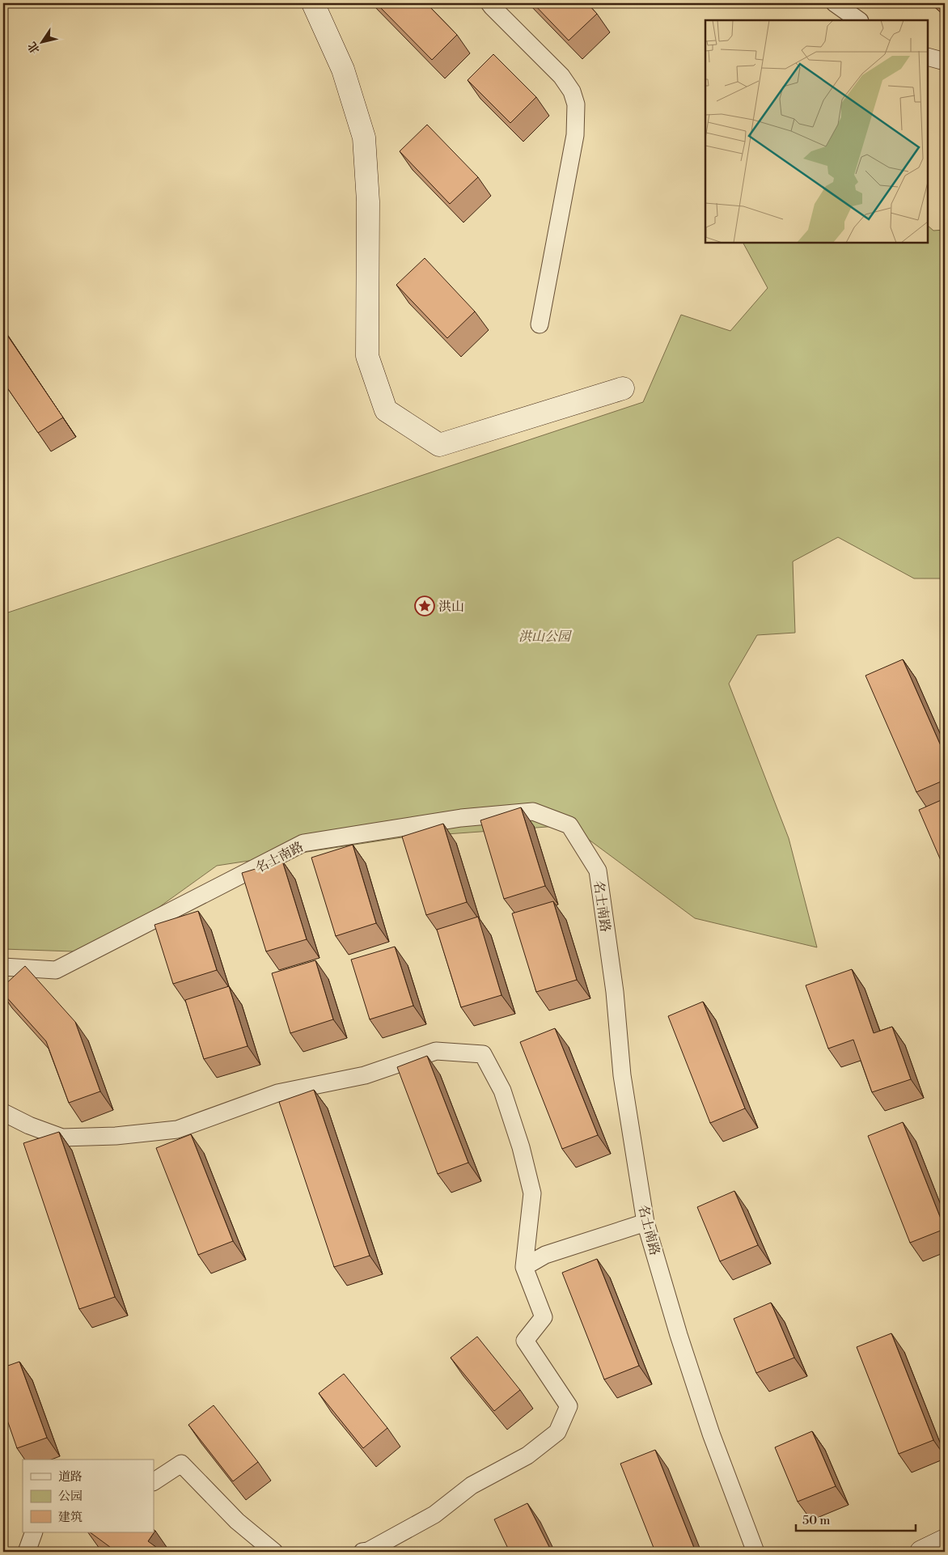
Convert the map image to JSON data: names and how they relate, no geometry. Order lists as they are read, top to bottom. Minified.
{"streets":{"street":["名士南路"]},"parks":["洪山公园"],"places":{"place":["洪山"]},"legend":["道路","公园","建筑"],"scale_bar":"50 m","north":"bottom left"}
